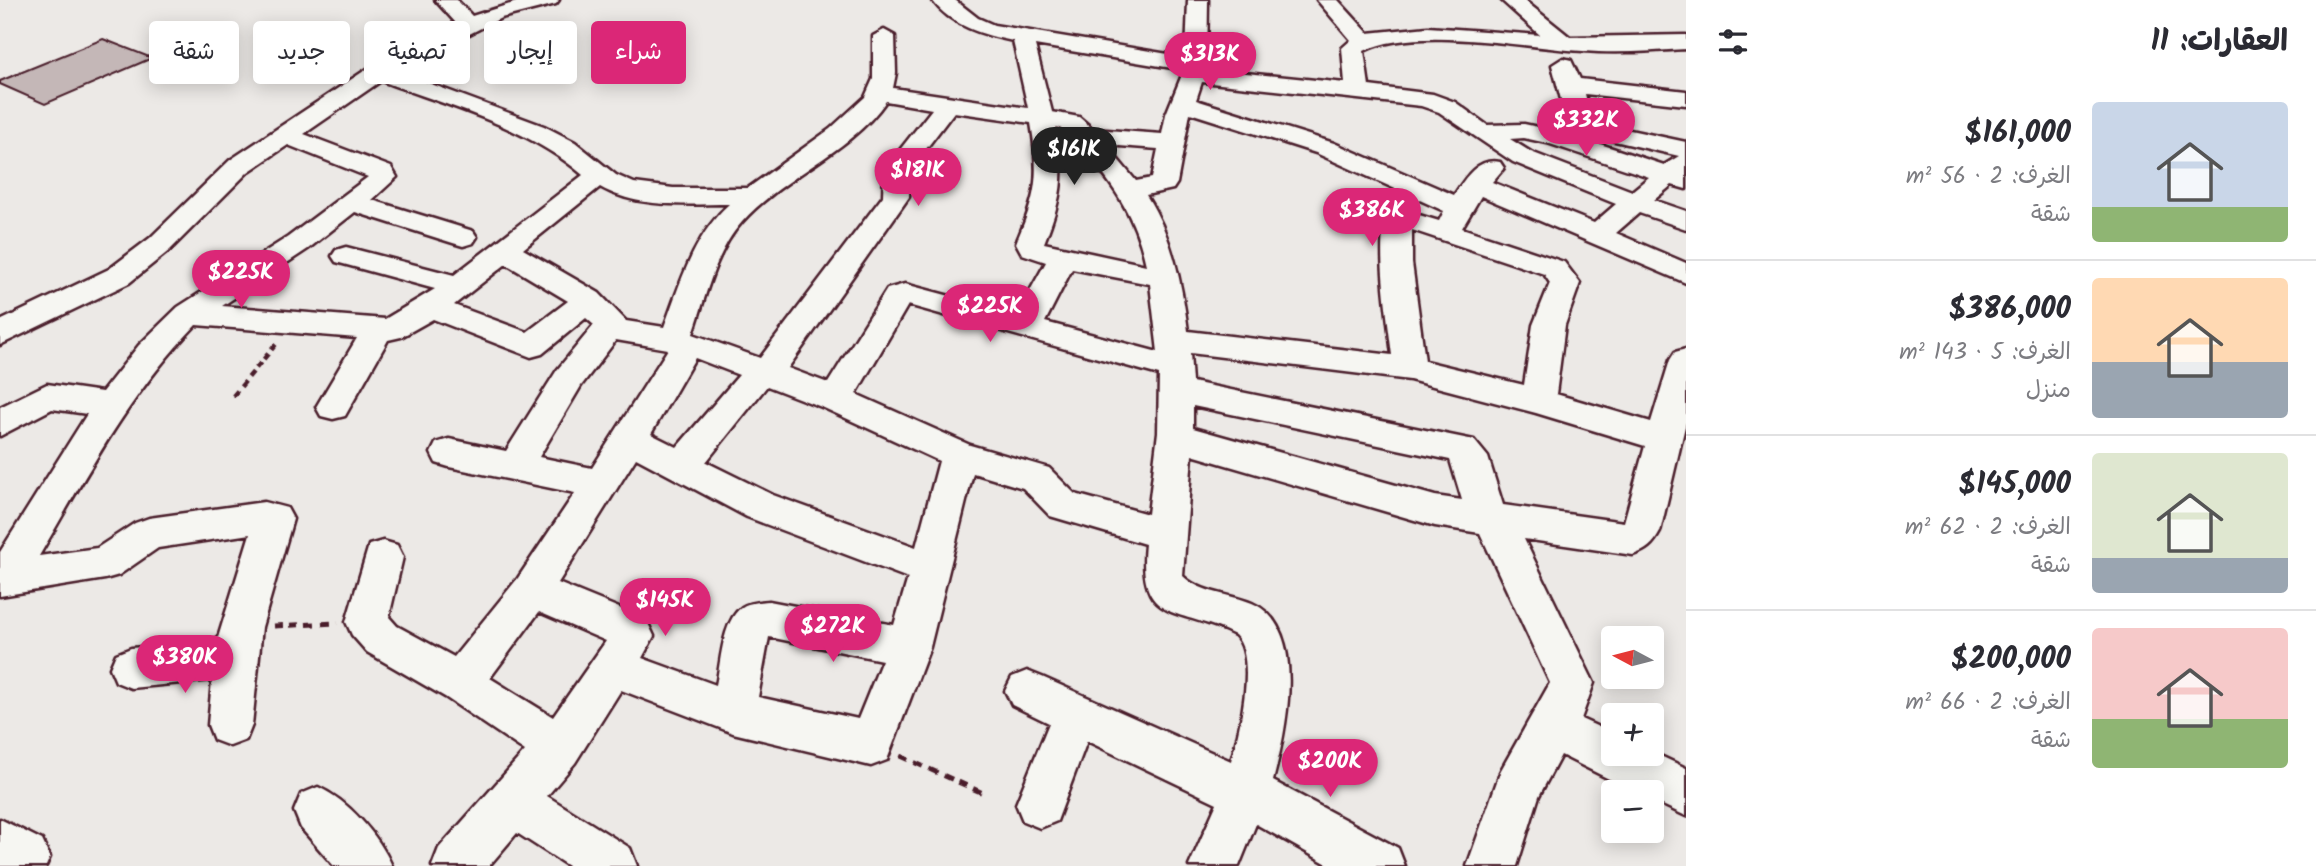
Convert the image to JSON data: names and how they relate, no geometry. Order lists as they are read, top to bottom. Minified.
{"north":"left","page":{"heading":"العقارات: 11","chip":["شراء","إيجار","تصفية","جديد","شقة"],"price":["$313K","$332K","$161K","$181K","$386K","$225K","$225K","$145K","$272K","$380K","$200K"],"list":[{"name":"$161,000","note":"الغرف: 2 · 56 m² · شقة"},{"name":"$386,000","note":"الغرف: 5 · 143 m² · منزل"},{"name":"$145,000","note":"الغرف: 2 · 62 m² · شقة"},{"name":"$200,000","note":"الغرف: 2 · 66 m² · شقة"}],"map_buttons":["+","−"]}}
